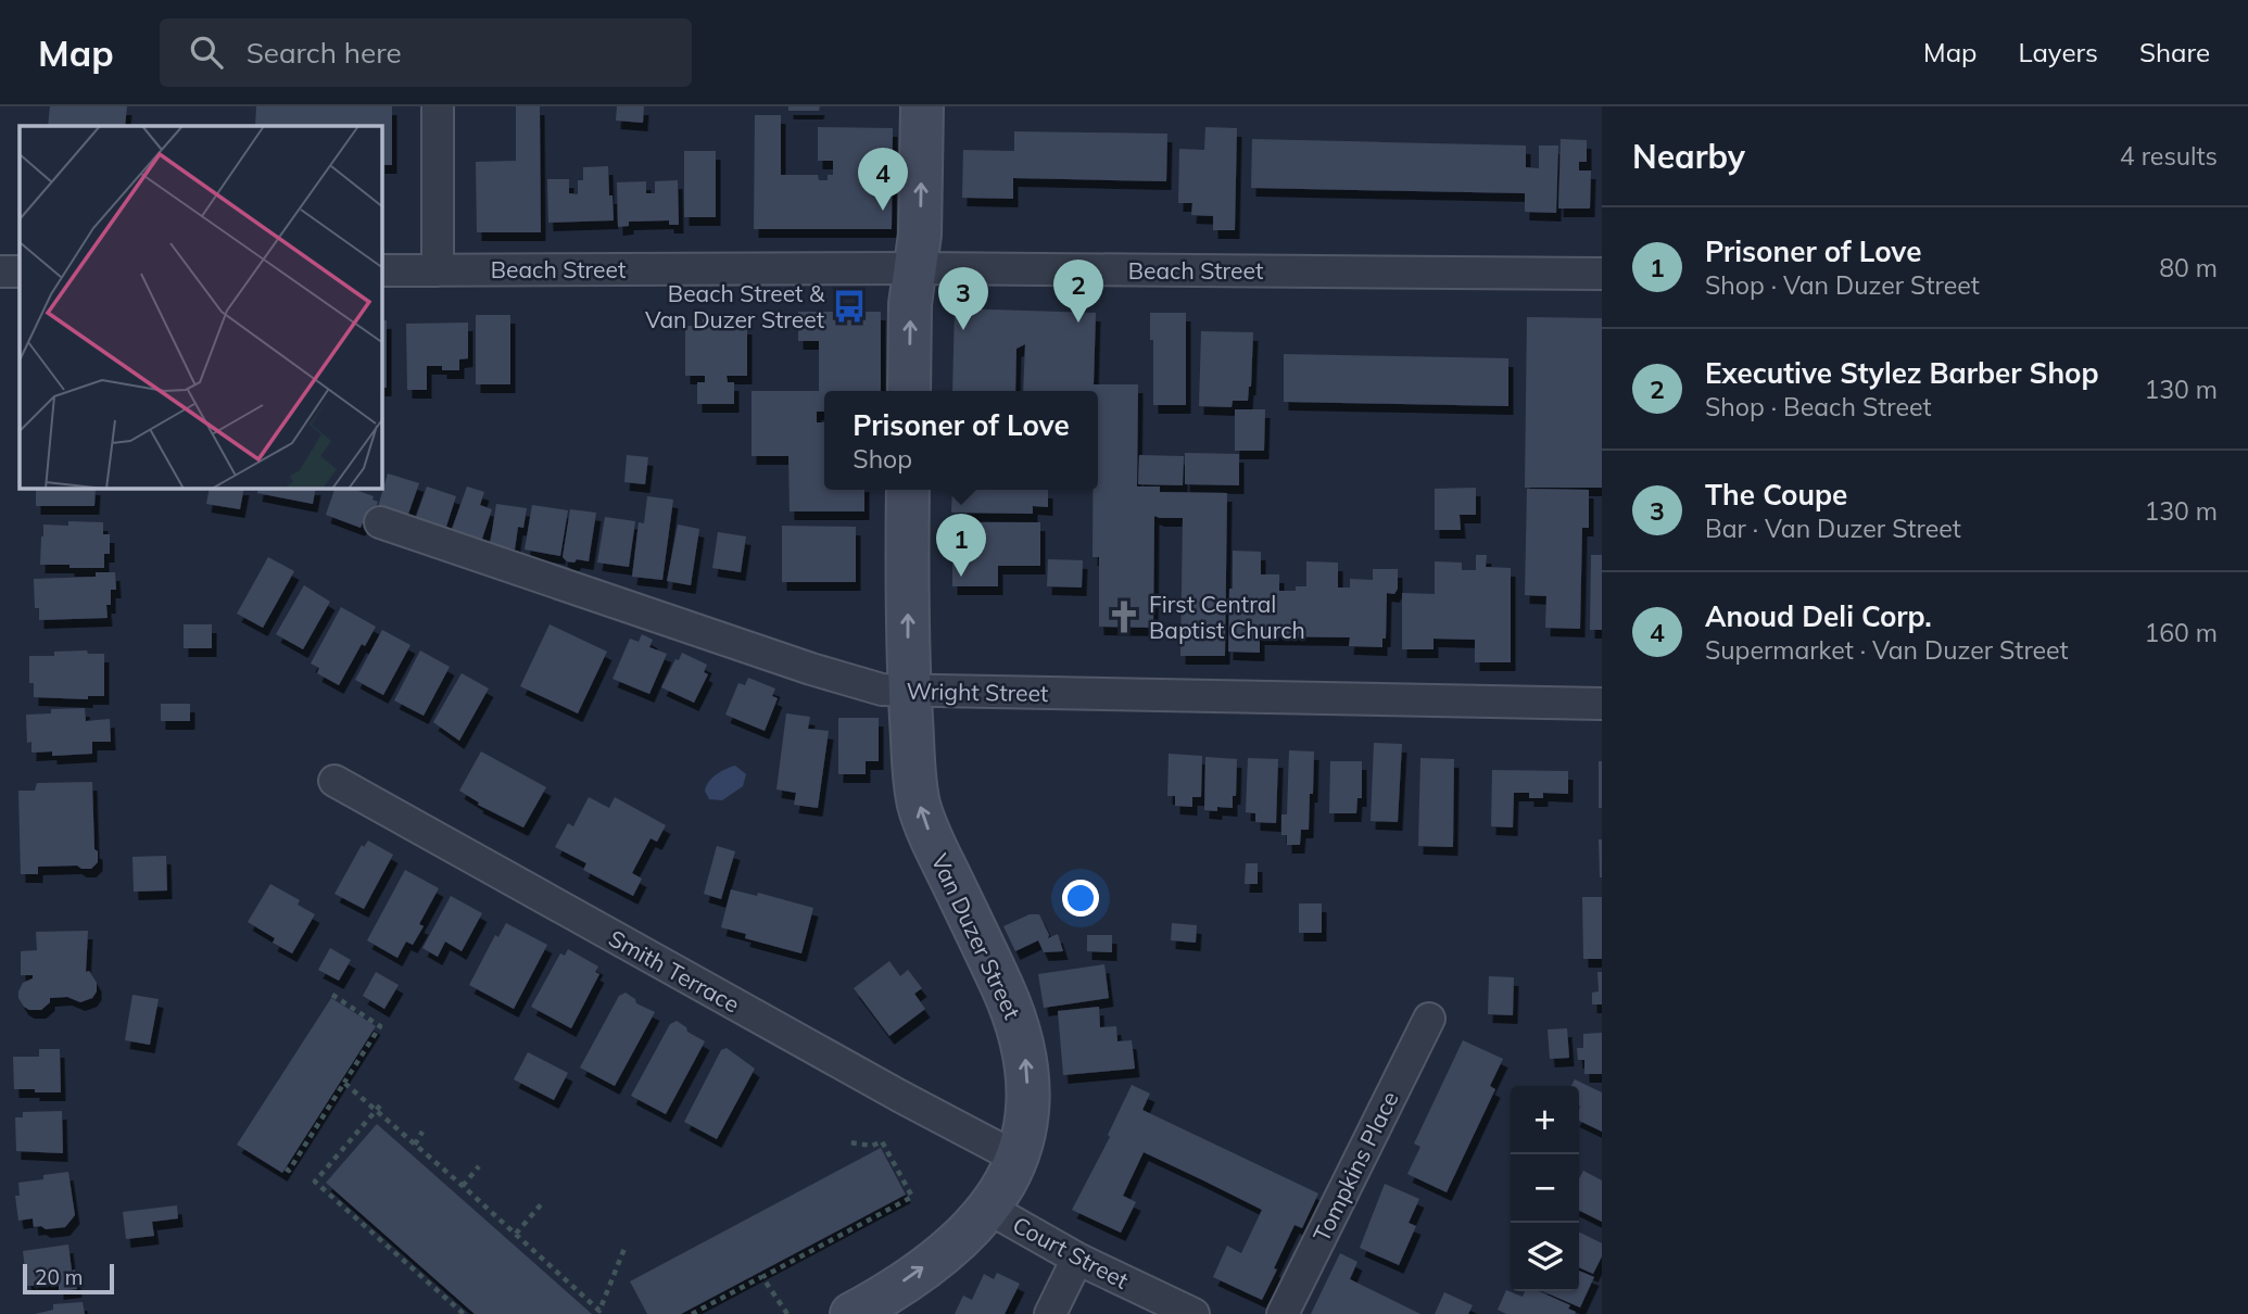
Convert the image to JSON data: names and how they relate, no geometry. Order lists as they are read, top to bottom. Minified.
{"streets":{"main road":["Van Duzer Street"],"street":["Beach Street","Wright Street","Smith Terrace","Tompkins Place","Court Street"]},"crossings":[["Wright Street","Van Duzer Street"],["Van Duzer Street","Smith Terrace"],["Van Duzer Street","Court Street"]],"one_way":["Van Duzer Street"],"places":{"bus stop":["Beach Street & Van Duzer Street"],"church":["First Central Baptist Church"]},"scale_bar":"20 m","page":{"header":"Map","search":"Search here","nav":["Map","Layers","Share"],"heading":["Nearby","4 results"],"pins":["4","2","3","1"],"list":[{"mark":"1","name":"Prisoner of Love","note":"Shop · Van Duzer Street","value":"80 m"},{"mark":"2","name":"Executive Stylez Barber Shop","note":"Shop · Beach Street","value":"130 m"},{"mark":"3","name":"The Coupe","note":"Bar · Van Duzer Street","value":"130 m"},{"mark":"4","name":"Anoud Deli Corp.","note":"Supermarket · Van Duzer Street","value":"160 m"}],"popup":["Prisoner of Love","Shop"],"map_buttons":["+","−"],"scale":"20 m"}}
